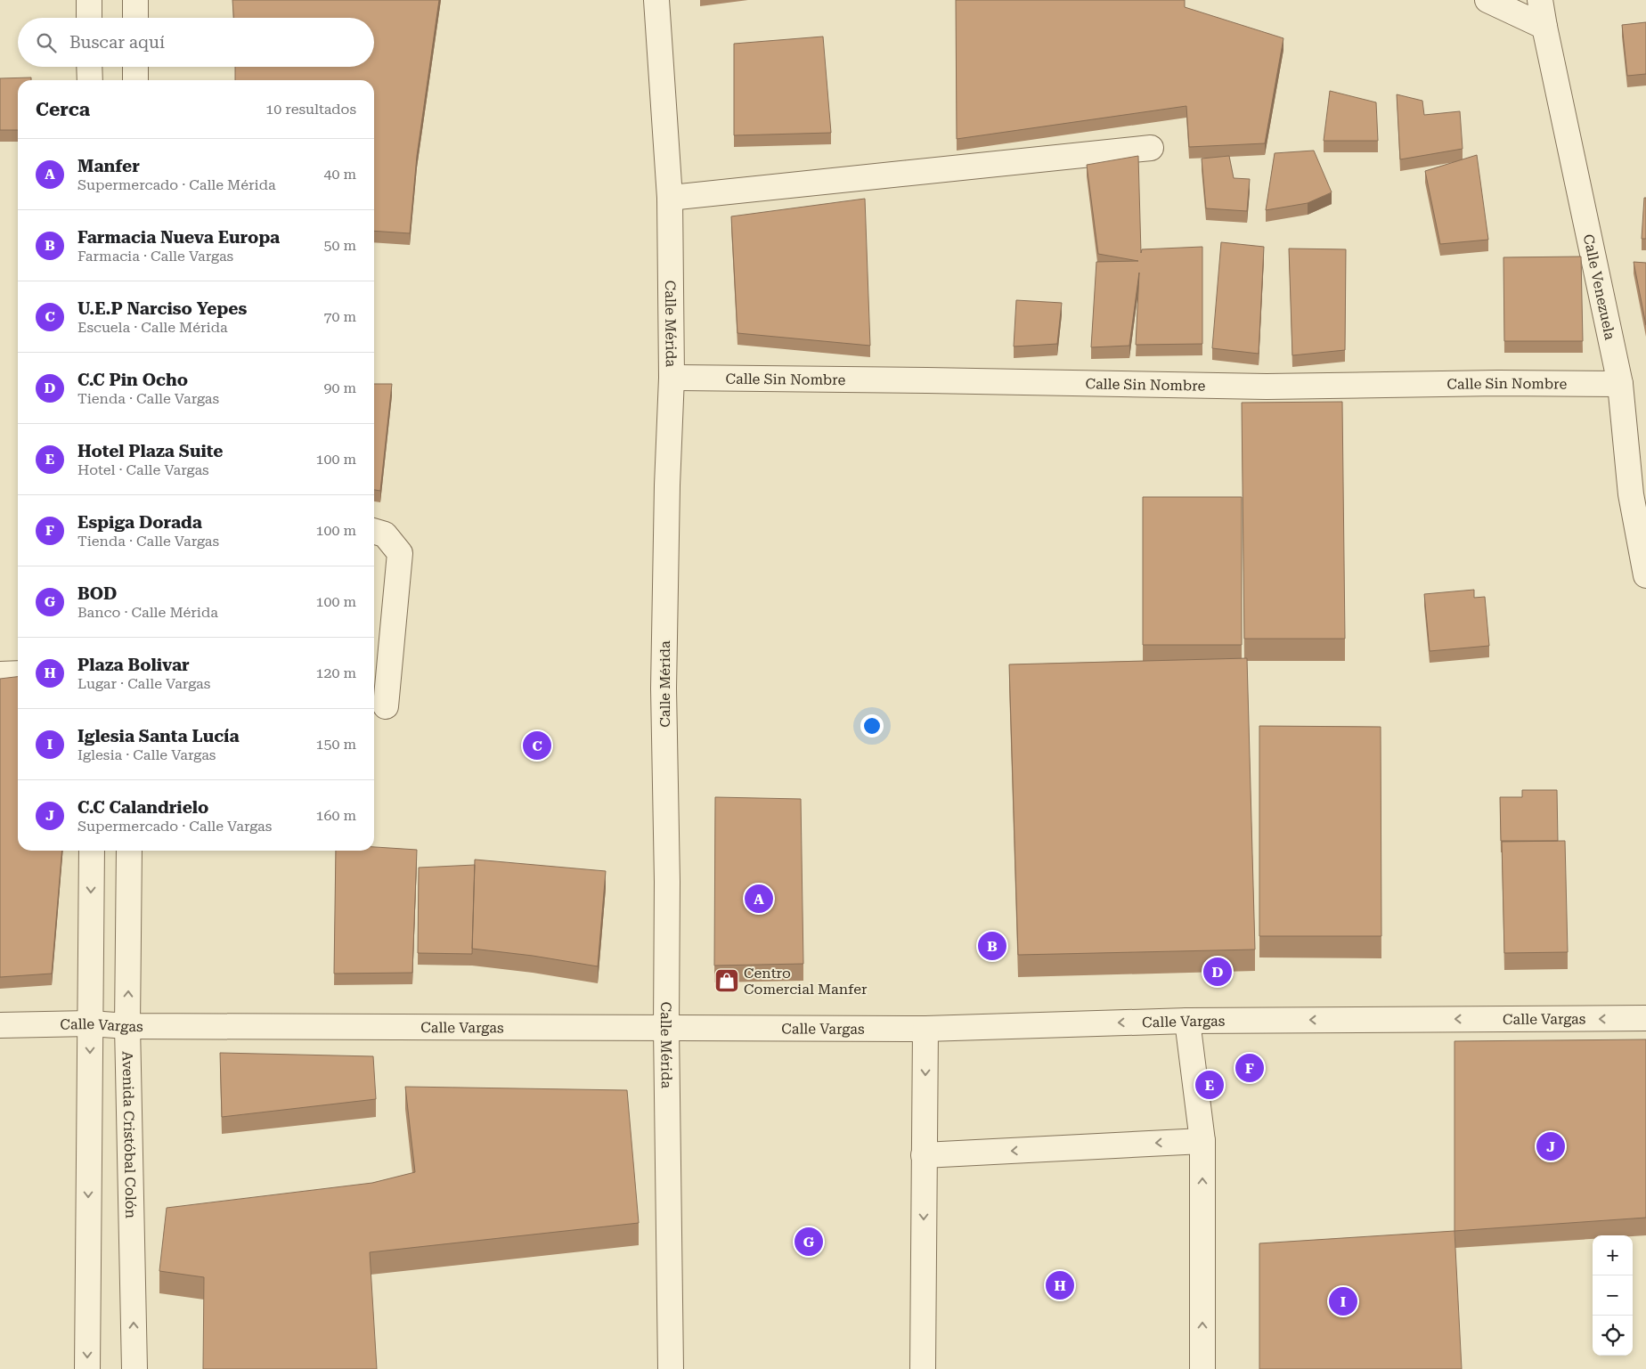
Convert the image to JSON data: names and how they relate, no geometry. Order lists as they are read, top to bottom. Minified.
{"streets":{"street":["Calle Venezuela","Calle Mérida","Calle Sin Nombre","Calle Vargas","Avenida Cristóbal Colón"]},"crossings":[["Calle Venezuela","Calle Sin Nombre"],["Calle Mérida","Calle Sin Nombre"],["Calle Mérida","Calle Vargas"],["Calle Vargas","Avenida Cristóbal Colón"]],"places":{"shop":["Centro Comercial Manfer"]},"page":{"search":"Buscar aquí","heading":["Cerca","10 resultados"],"list":[{"mark":"A","name":"Manfer","note":"Supermercado · Calle Mérida","value":"40 m"},{"mark":"B","name":"Farmacia Nueva Europa","note":"Farmacia · Calle Vargas","value":"50 m"},{"mark":"C","name":"U.E.P Narciso Yepes","note":"Escuela · Calle Mérida","value":"70 m"},{"mark":"D","name":"C.C Pin Ocho","note":"Tienda · Calle Vargas","value":"90 m"},{"mark":"E","name":"Hotel Plaza Suite","note":"Hotel · Calle Vargas","value":"100 m"},{"mark":"F","name":"Espiga Dorada","note":"Tienda · Calle Vargas","value":"100 m"},{"mark":"G","name":"BOD","note":"Banco · Calle Mérida","value":"100 m"},{"mark":"H","name":"Plaza Bolivar","note":"Lugar · Calle Vargas","value":"120 m"},{"mark":"I","name":"Iglesia Santa Lucía","note":"Iglesia · Calle Vargas","value":"150 m"},{"mark":"J","name":"C.C Calandrielo","note":"Supermercado · Calle Vargas","value":"160 m"}],"pins":["C","A","B","D","F","E","J","G","H","I"],"map_buttons":["+","−"]}}
